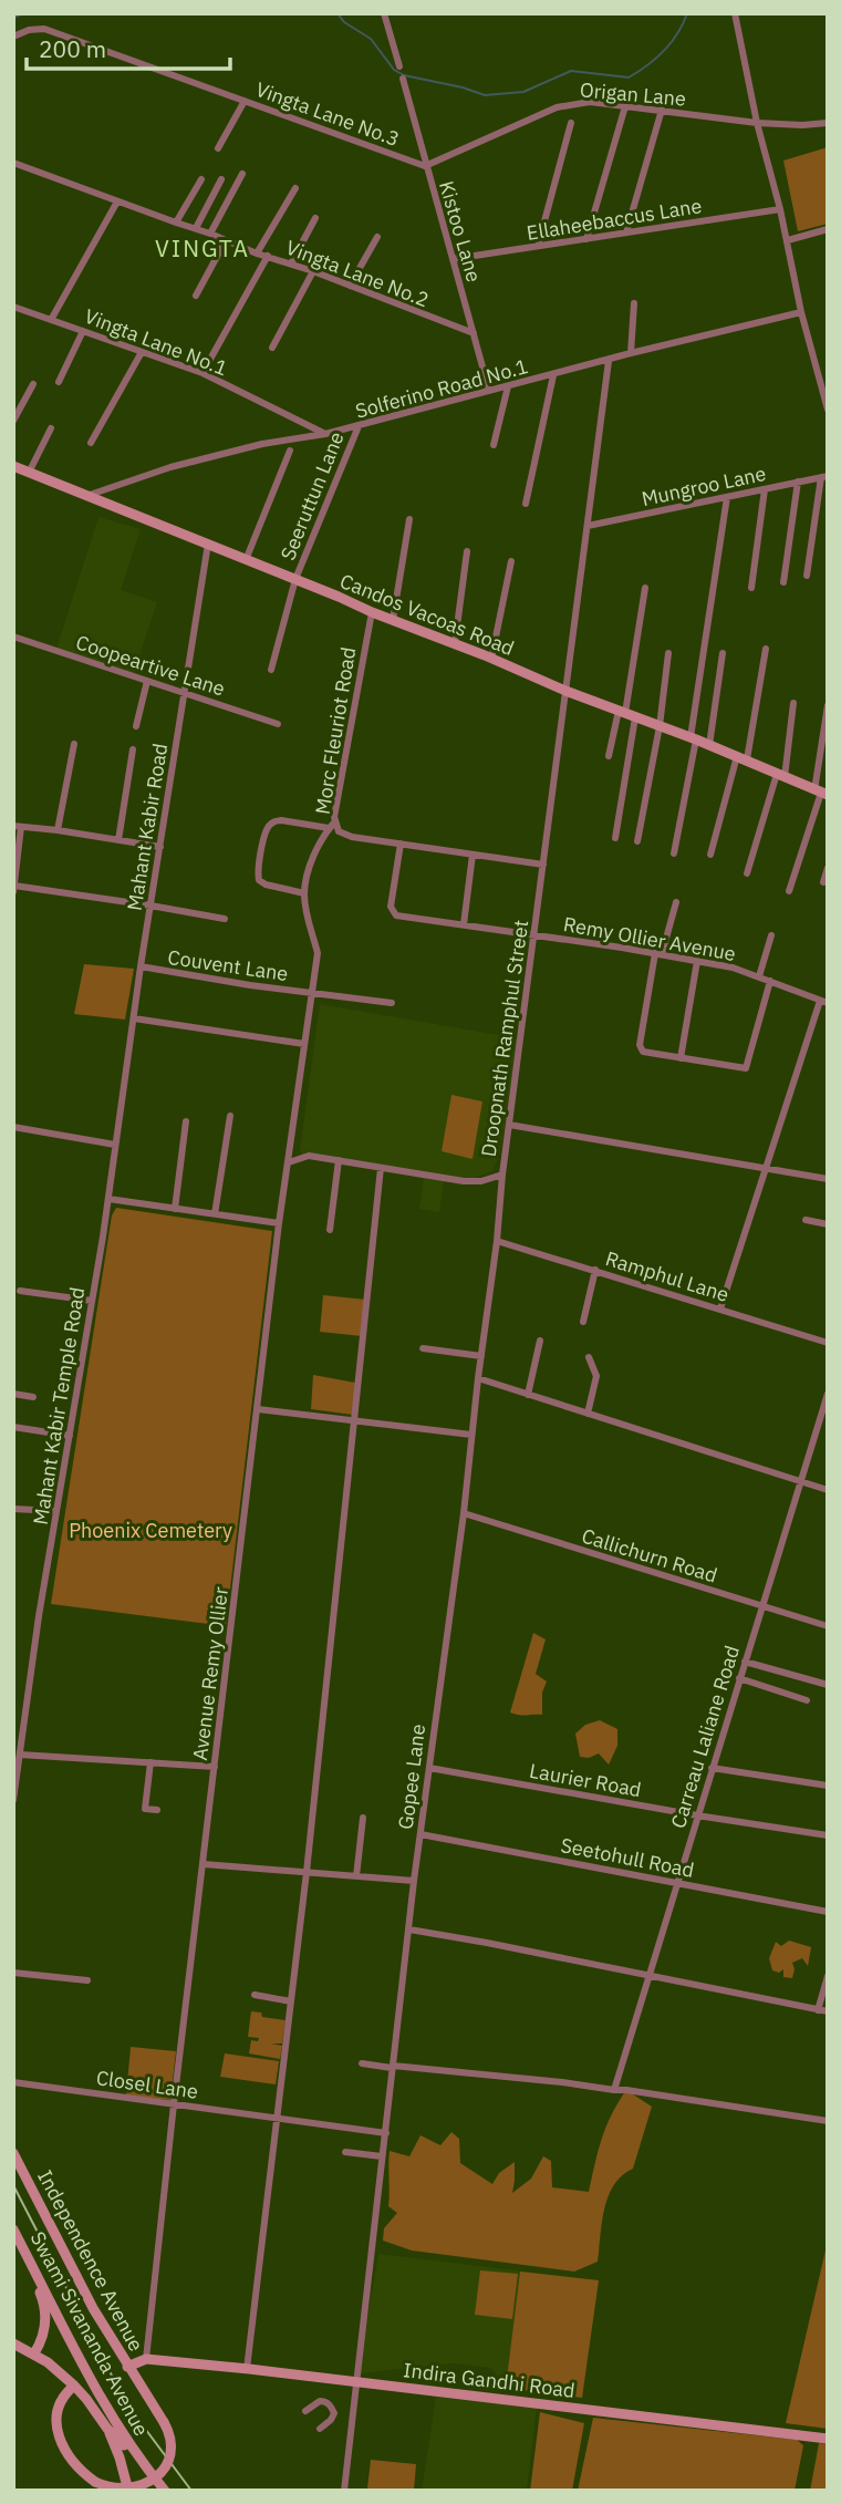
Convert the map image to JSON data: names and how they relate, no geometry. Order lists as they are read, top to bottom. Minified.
{"streets":{"main road":["Candos Vacoas Road","Independence Avenue","Swami Sivananda Avenue","Indira Gandhi Road"],"street":["Origan Lane","Vingta Lane No.3","Ellaheebaccus Lane","Kistoo Lane","Vingta Lane No.2","Vingta Lane No.1","Solferino Road No.1","Mungroo Lane","Seeruttun Lane","Coopeartive Lane","Morc Fleuriot Road","Mahant Kabir Road","Remy Ollier Avenue","Couvent Lane","Droopnath Ramphul Street","Ramphul Lane","Mahant Kabir Temple Road","Callichurn Road","Avenue Remy Ollier","Carreau Laliane Road","Gopee Lane","Laurier Road","Seetohull Road","Closel Lane"]},"crossings":[["Origan Lane","Vingta Lane No.3"],["Origan Lane","Kistoo Lane"],["Vingta Lane No.3","Kistoo Lane"],["Ellaheebaccus Lane","Kistoo Lane"],["Kistoo Lane","Vingta Lane No.2"],["Kistoo Lane","Solferino Road No.1"],["Vingta Lane No.1","Solferino Road No.1"],["Solferino Road No.1","Seeruttun Lane"],["Solferino Road No.1","Candos Vacoas Road"],["Solferino Road No.1","Droopnath Ramphul Street"],["Mungroo Lane","Droopnath Ramphul Street"],["Seeruttun Lane","Candos Vacoas Road"],["Candos Vacoas Road","Morc Fleuriot Road"],["Candos Vacoas Road","Mahant Kabir Road"],["Candos Vacoas Road","Droopnath Ramphul Street"],["Coopeartive Lane","Mahant Kabir Road"],["Morc Fleuriot Road","Remy Ollier Avenue"],["Morc Fleuriot Road","Droopnath Ramphul Street"],["Mahant Kabir Road","Couvent Lane"],["Mahant Kabir Road","Mahant Kabir Temple Road"],["Remy Ollier Avenue","Droopnath Ramphul Street"],["Couvent Lane","Avenue Remy Ollier"],["Droopnath Ramphul Street","Avenue Remy Ollier"],["Droopnath Ramphul Street","Gopee Lane"],["Ramphul Lane","Gopee Lane"],["Callichurn Road","Carreau Laliane Road"],["Callichurn Road","Gopee Lane"],["Avenue Remy Ollier","Closel Lane"],["Avenue Remy Ollier","Independence Avenue"],["Avenue Remy Ollier","Indira Gandhi Road"],["Carreau Laliane Road","Laurier Road"],["Carreau Laliane Road","Seetohull Road"],["Gopee Lane","Laurier Road"],["Gopee Lane","Seetohull Road"],["Gopee Lane","Closel Lane"],["Gopee Lane","Indira Gandhi Road"],["Independence Avenue","Indira Gandhi Road"]],"districts":["VINGTA"],"parks":["Phoenix Cemetery"],"scale_bar":"200 m"}
